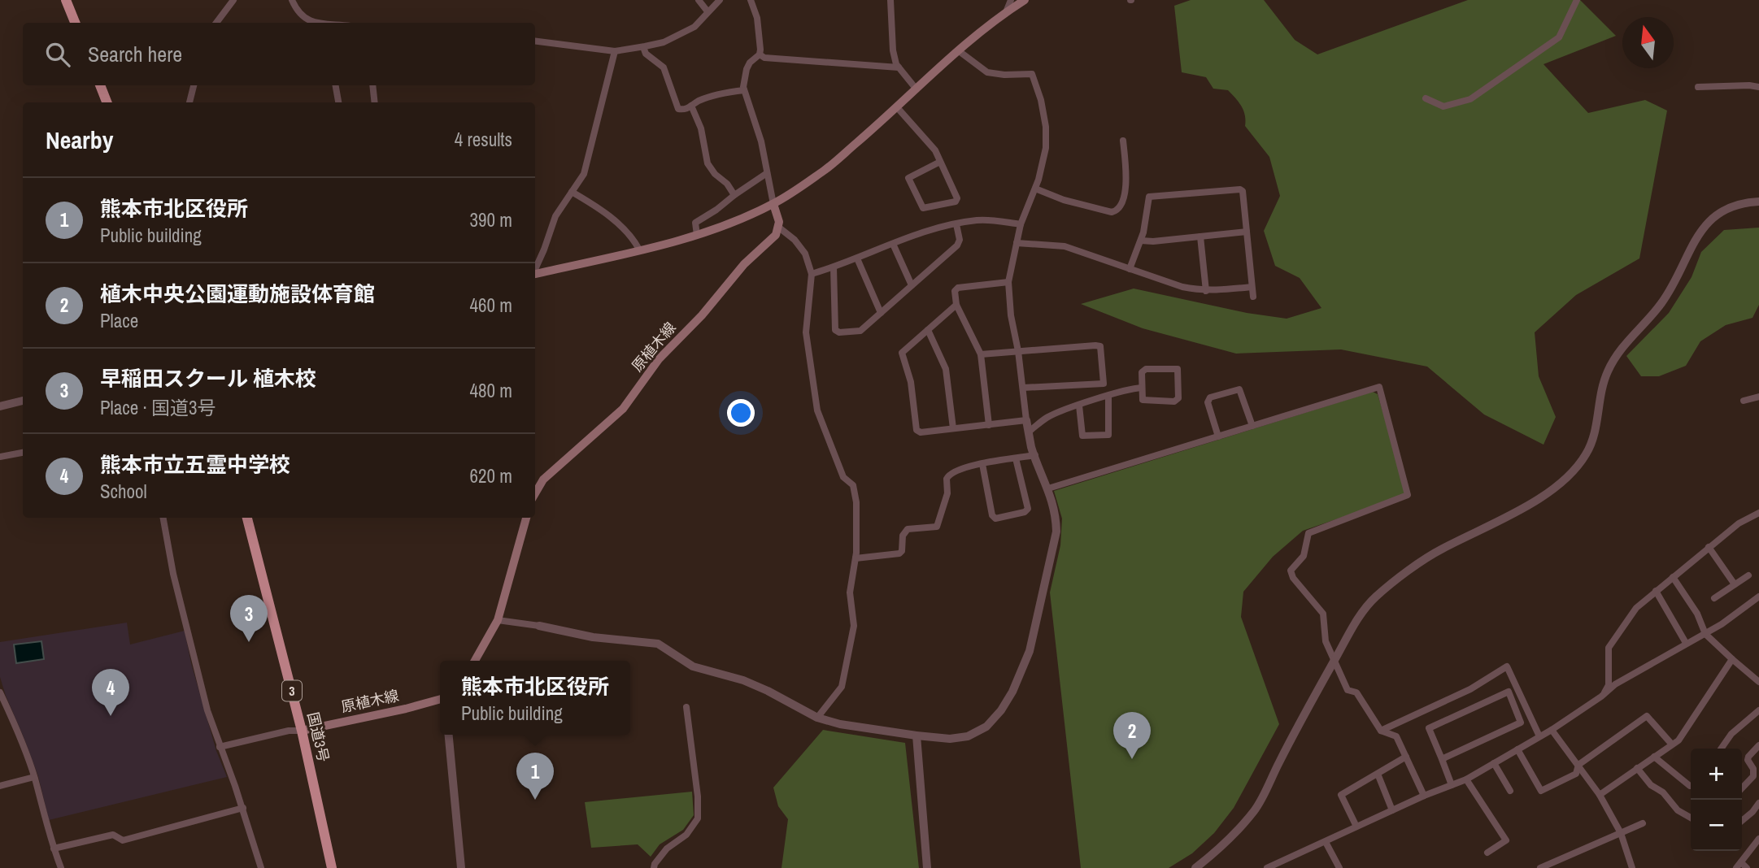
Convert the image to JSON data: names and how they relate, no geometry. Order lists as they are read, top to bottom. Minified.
{"streets":{"highway":["3","国道3号"],"main road":["原植木線"]},"crossings":[["原植木線","国道3号"]],"north":"top","page":{"search":"Search here","heading":["Nearby","4 results"],"list":[{"mark":"1","name":"熊本市北区役所","note":"Public building","value":"390 m"},{"mark":"2","name":"植木中央公園運動施設体育館","note":"Place","value":"460 m"},{"mark":"3","name":"早稲田スクール 植木校","note":"Place · 国道3号","value":"480 m"},{"mark":"4","name":"熊本市立五霊中学校","note":"School","value":"620 m"}],"pins":["3","4","2","1"],"popup":["熊本市北区役所","Public building"],"map_buttons":["+","−"]}}
